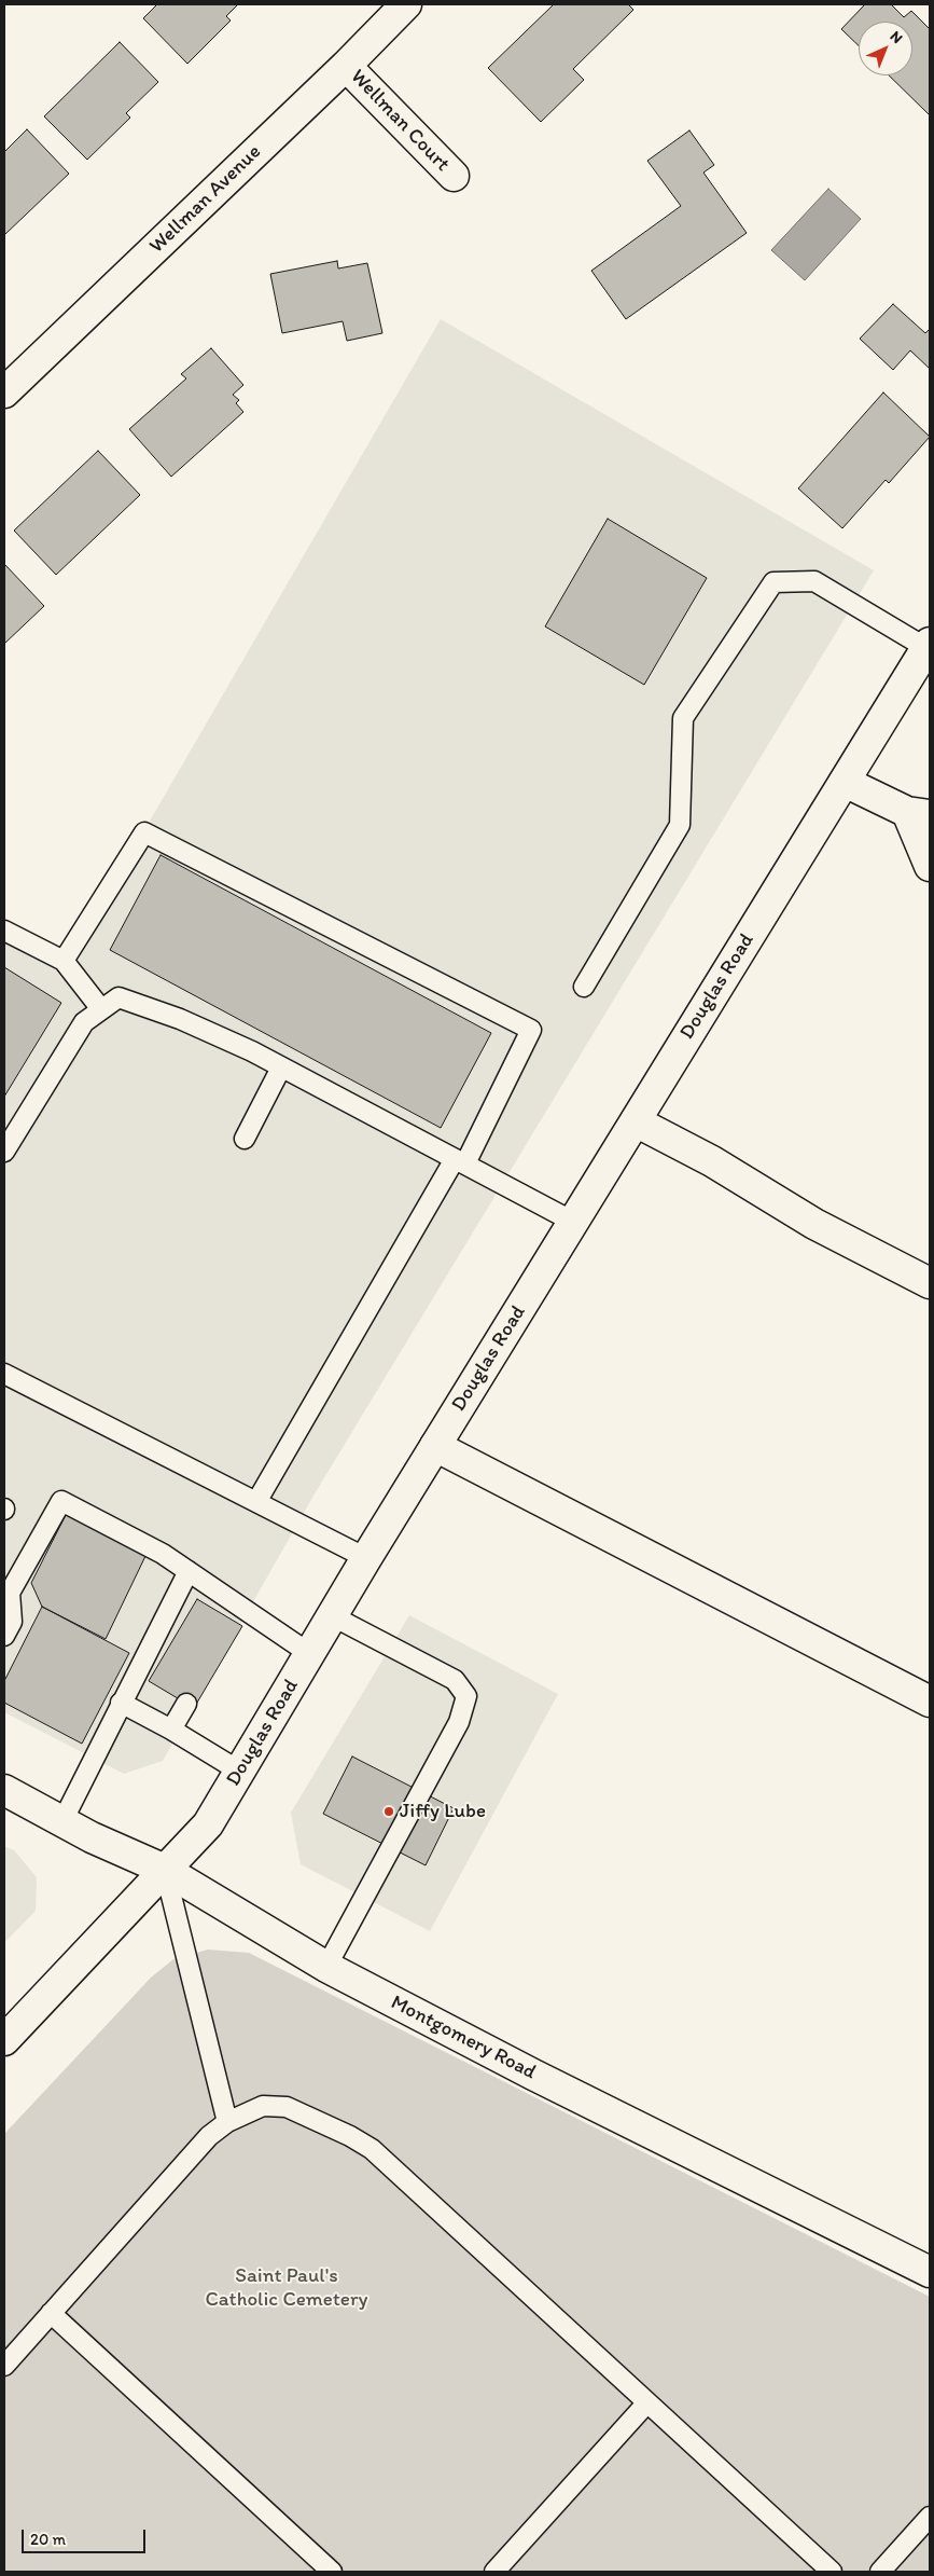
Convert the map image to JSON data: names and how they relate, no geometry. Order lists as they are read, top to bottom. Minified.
{"streets":{"street":["Wellman Court","Wellman Avenue","Douglas Road","Montgomery Road"]},"crossings":[["Wellman Court","Wellman Avenue"],["Douglas Road","Montgomery Road"]],"parks":["Saint Paul's Catholic Cemetery"],"places":["Jiffy Lube"],"scale_bar":"20 m","north":"top right"}
